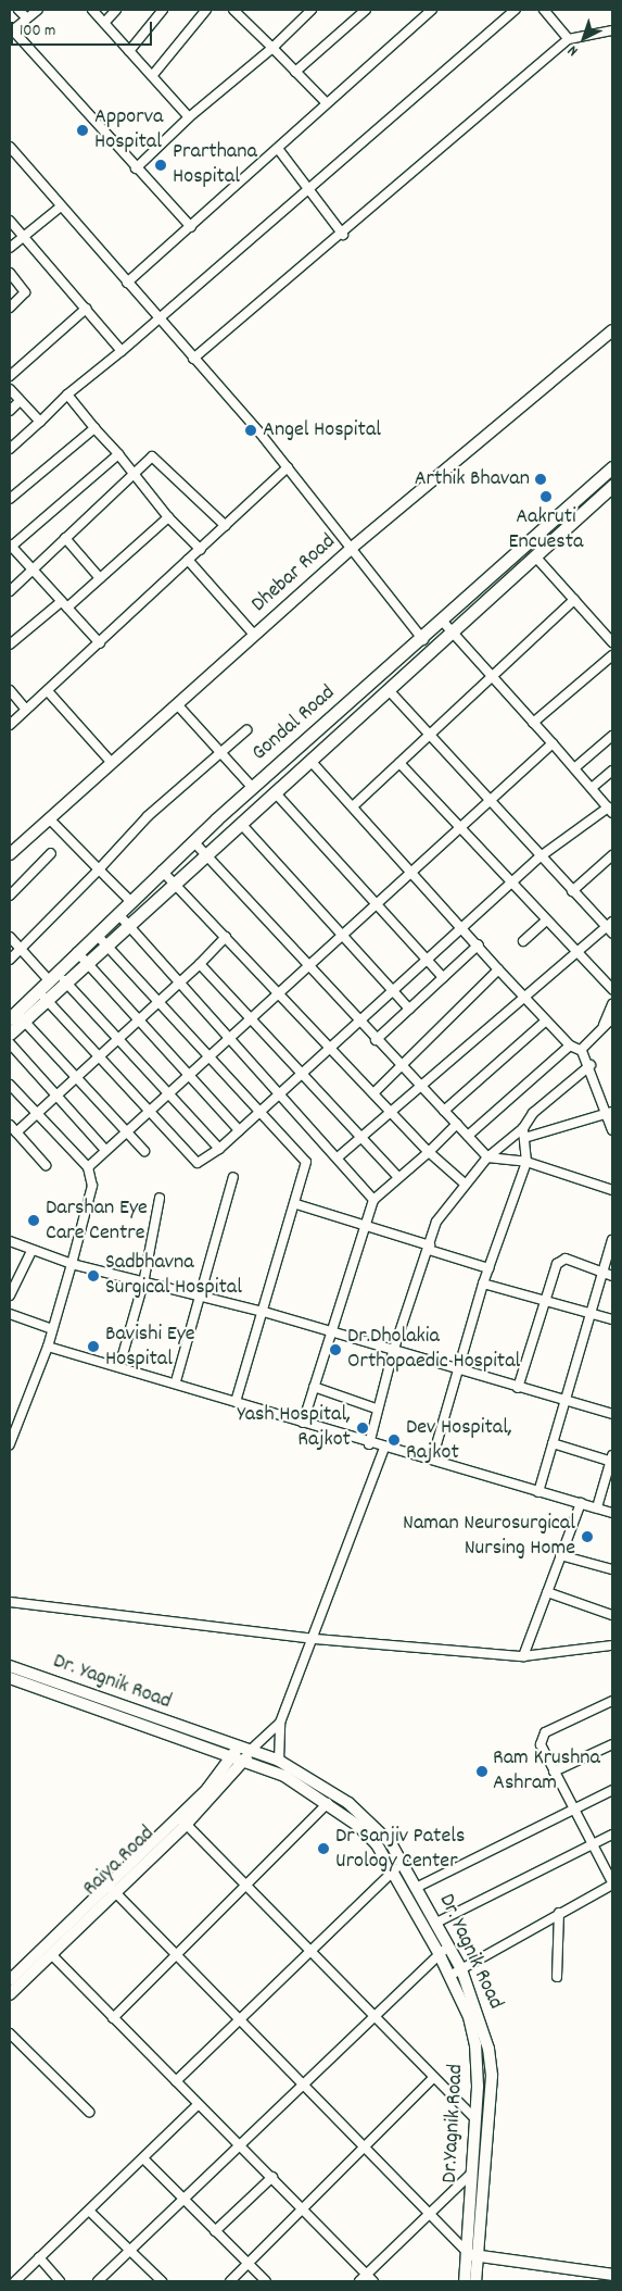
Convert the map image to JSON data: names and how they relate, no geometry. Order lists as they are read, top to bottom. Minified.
{"streets":{"main road":["Gondal Road"],"street":["Dhebar Road","Dr. Yagnik Road","Raiya Road","Dr.Yagnik Road"]},"crossings":[["Dr. Yagnik Road","Raiya Road"],["Raiya Road","Dr.Yagnik Road"]],"places":["Apporva Hospital","Prarthana Hospital","Angel Hospital","Arthik Bhavan","Aakruti Encuesta","Darshan Eye Care Centre","Sadbhavna Surgical Hospital","Bavishi Eye Hospital","Dr.Dholakia Orthopaedic Hospital","Yash Hospital, Rajkot","Dev Hospital, Rajkot","Naman Neurosurgical Nursing Home","Ram Krushna Ashram","Dr Sanjiv Patels Urology Center"],"scale_bar":"100 m","north":"bottom left"}
